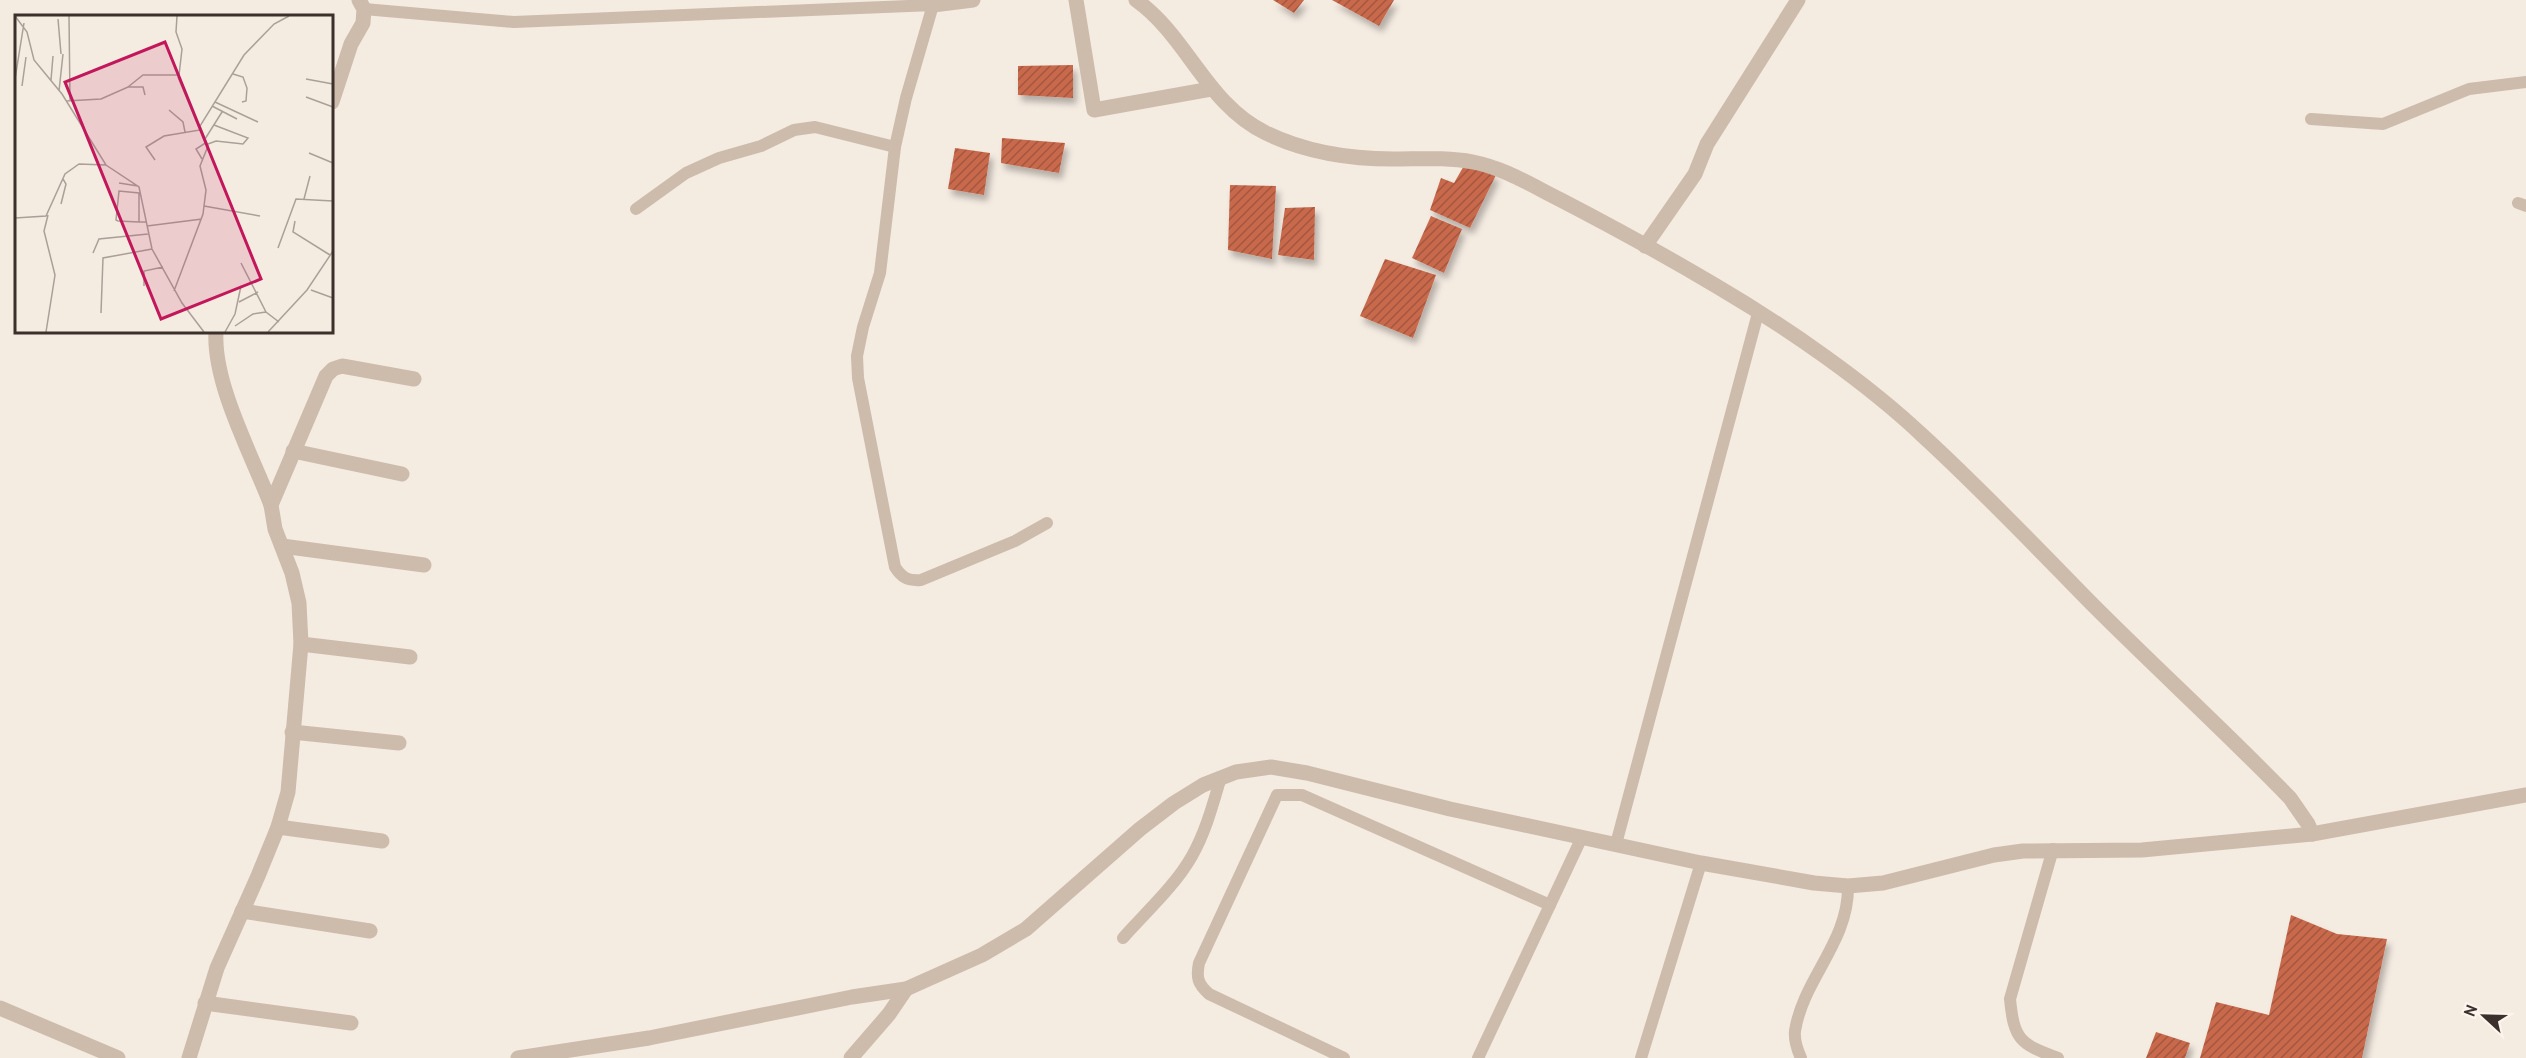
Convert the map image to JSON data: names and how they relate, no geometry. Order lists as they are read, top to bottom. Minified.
{"north":"left"}
